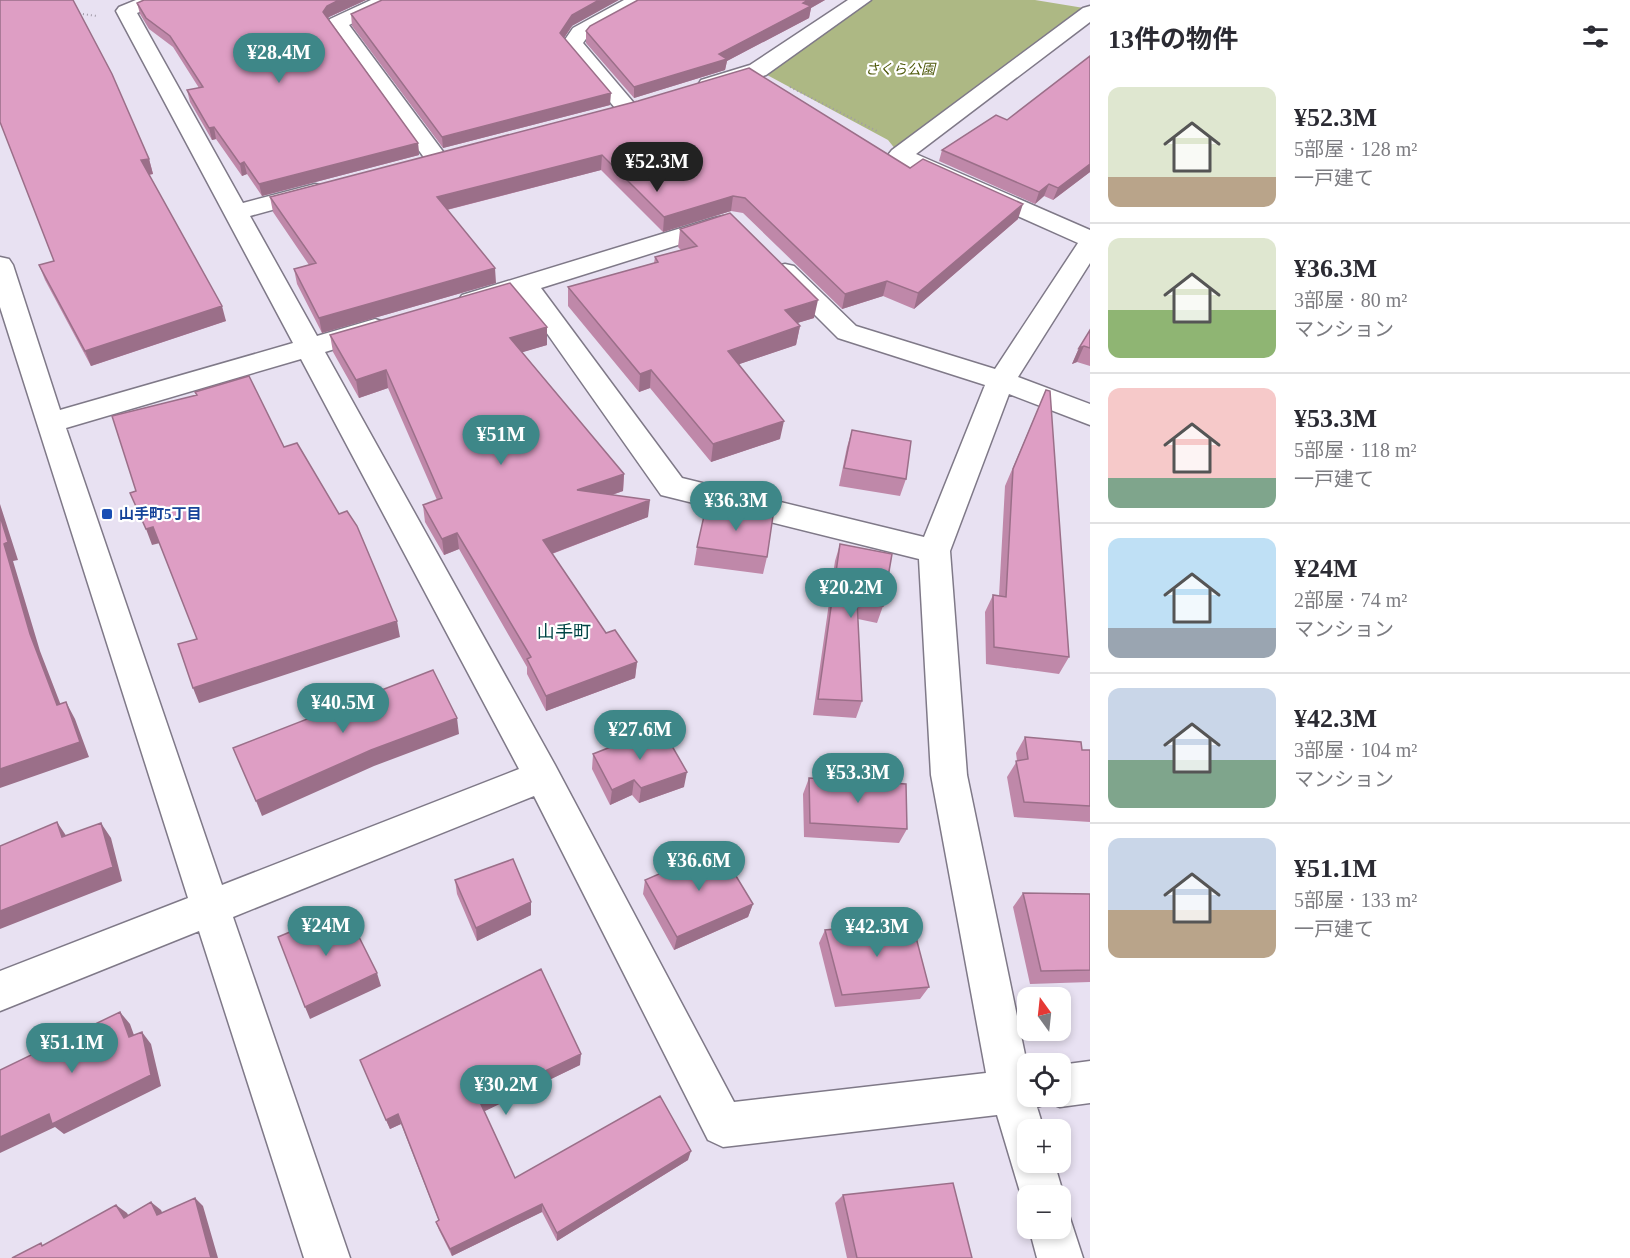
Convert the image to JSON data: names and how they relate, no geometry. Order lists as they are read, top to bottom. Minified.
{"districts":["山手町"],"parks":["さくら公園"],"places":{"transit":["山手町5丁目"]},"north":"top","page":{"heading":"13件の物件","price":["¥28.4M","¥52.3M","¥51M","¥36.3M","¥20.2M","¥40.5M","¥27.6M","¥53.3M","¥36.6M","¥24M","¥42.3M","¥51.1M","¥30.2M"],"list":[{"name":"¥52.3M","note":"5部屋 · 128 m² · 一戸建て"},{"name":"¥36.3M","note":"3部屋 · 80 m² · マンション"},{"name":"¥53.3M","note":"5部屋 · 118 m² · 一戸建て"},{"name":"¥24M","note":"2部屋 · 74 m² · マンション"},{"name":"¥42.3M","note":"3部屋 · 104 m² · マンション"},{"name":"¥51.1M","note":"5部屋 · 133 m² · 一戸建て"}],"map_buttons":["+","−"]}}
